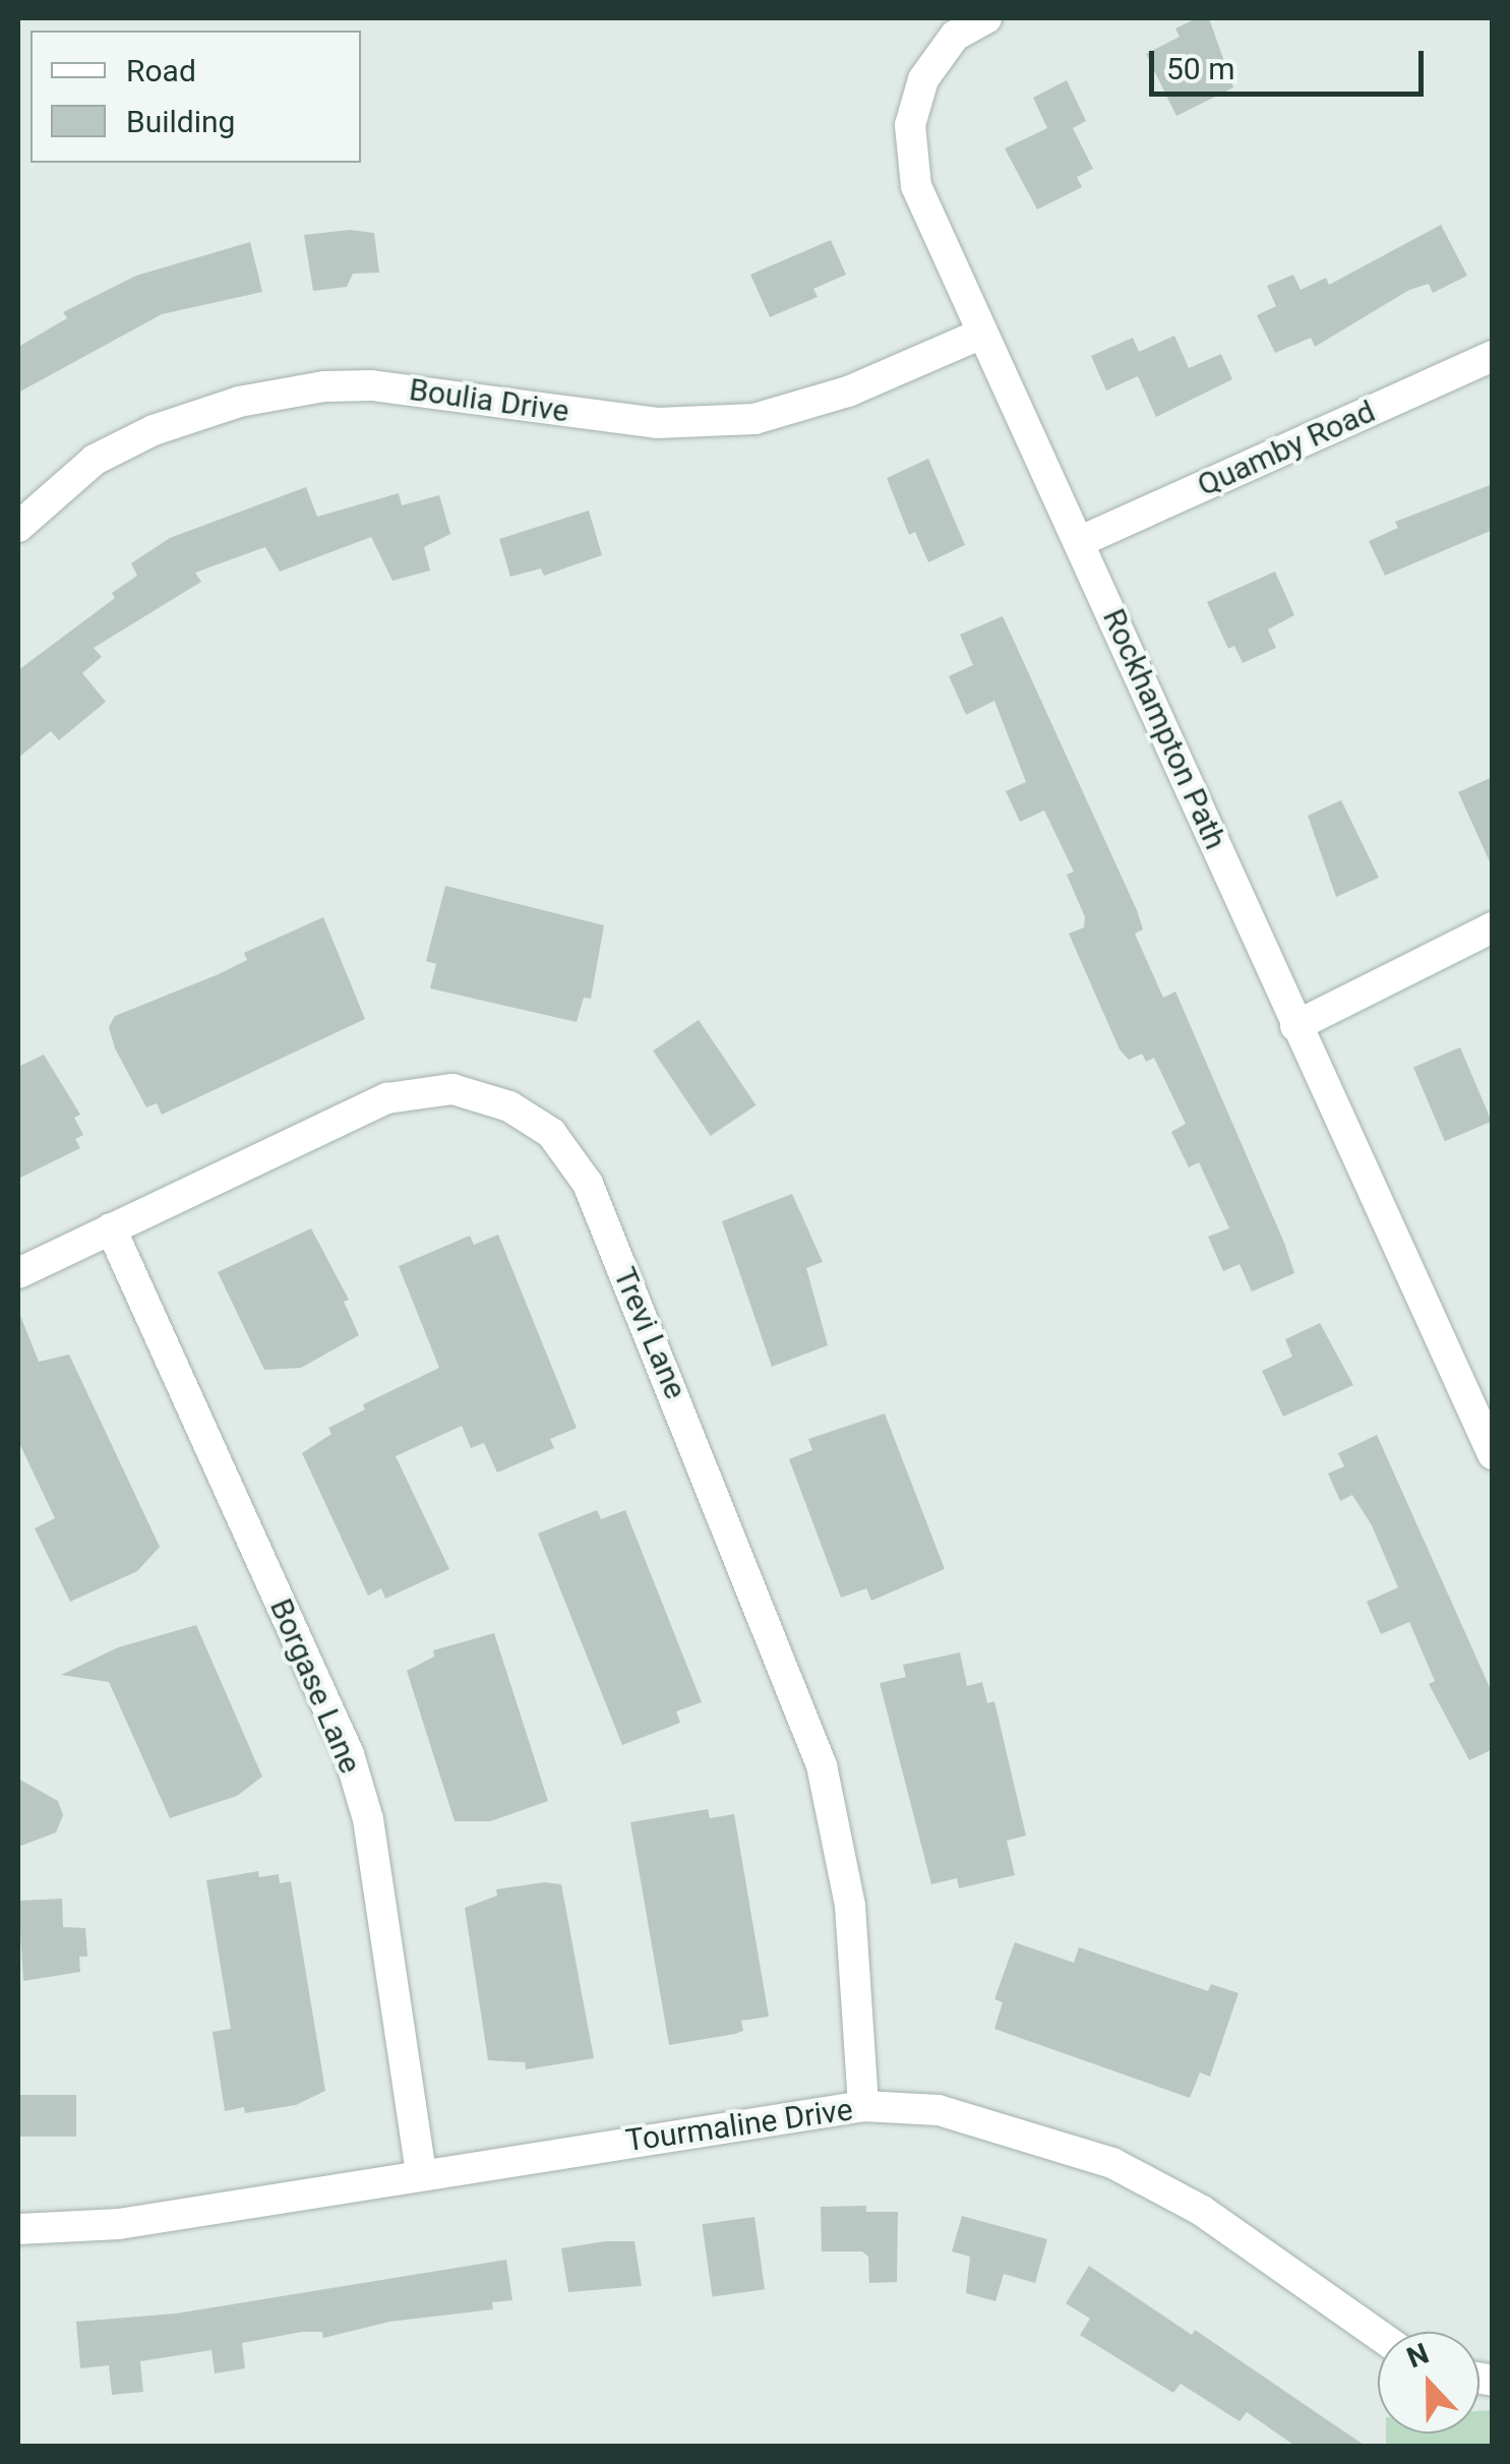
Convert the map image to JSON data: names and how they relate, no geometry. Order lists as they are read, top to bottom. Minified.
{"streets":{"street":["Boulia Drive","Quamby Road","Rockhampton Path","Trevi Lane","Borgase Lane","Tourmaline Drive"]},"crossings":[["Boulia Drive","Rockhampton Path"],["Quamby Road","Rockhampton Path"],["Trevi Lane","Borgase Lane"],["Trevi Lane","Tourmaline Drive"],["Borgase Lane","Tourmaline Drive"]],"legend":["Road","Building"],"scale_bar":"50 m","north":"top"}
